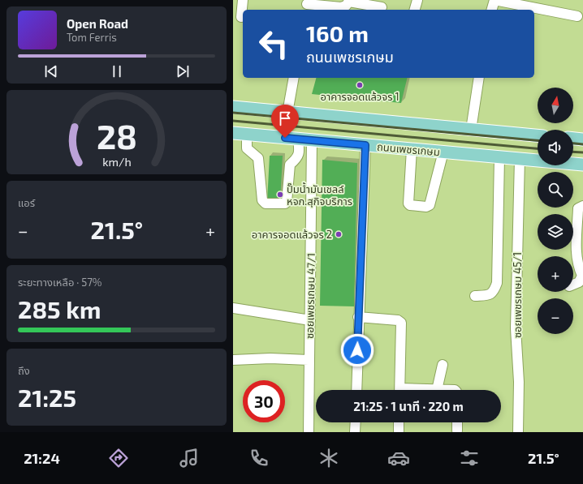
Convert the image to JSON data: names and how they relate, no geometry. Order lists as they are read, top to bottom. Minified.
{"streets":{"main road":["ถนนเพชรเกษม"],"street":["ซอยเพชรเกษม 45/1","ซอยเพชรเกษม 47/1"]},"crossings":[["ถนนเพชรเกษม","ซอยเพชรเกษม 45/1"],["ถนนเพชรเกษม","ซอยเพชรเกษม 47/1"]],"places":["อาคารจอดแล้วจร 1","ปั๊มน้ำมันเชลล์ หจก.สุกิจบริการ","อาคารจอดแล้วจร 2"],"north":"top","page":{"turn":["160 m","ถนนเพชรเกษม"],"song":["Open Road","Tom Ferris"],"map_buttons":["+","−"],"tile":["แอร์",["ระยะทางเหลือ · 57%","285 km"],["ถึง","21:25"]],"heat":["−","21.5°","+"],"limit":"30","trip":"21:25 · 1 นาที · 220 m","tabs":["21:24","21.5°"],"gauge":["28","km/h"]}}
